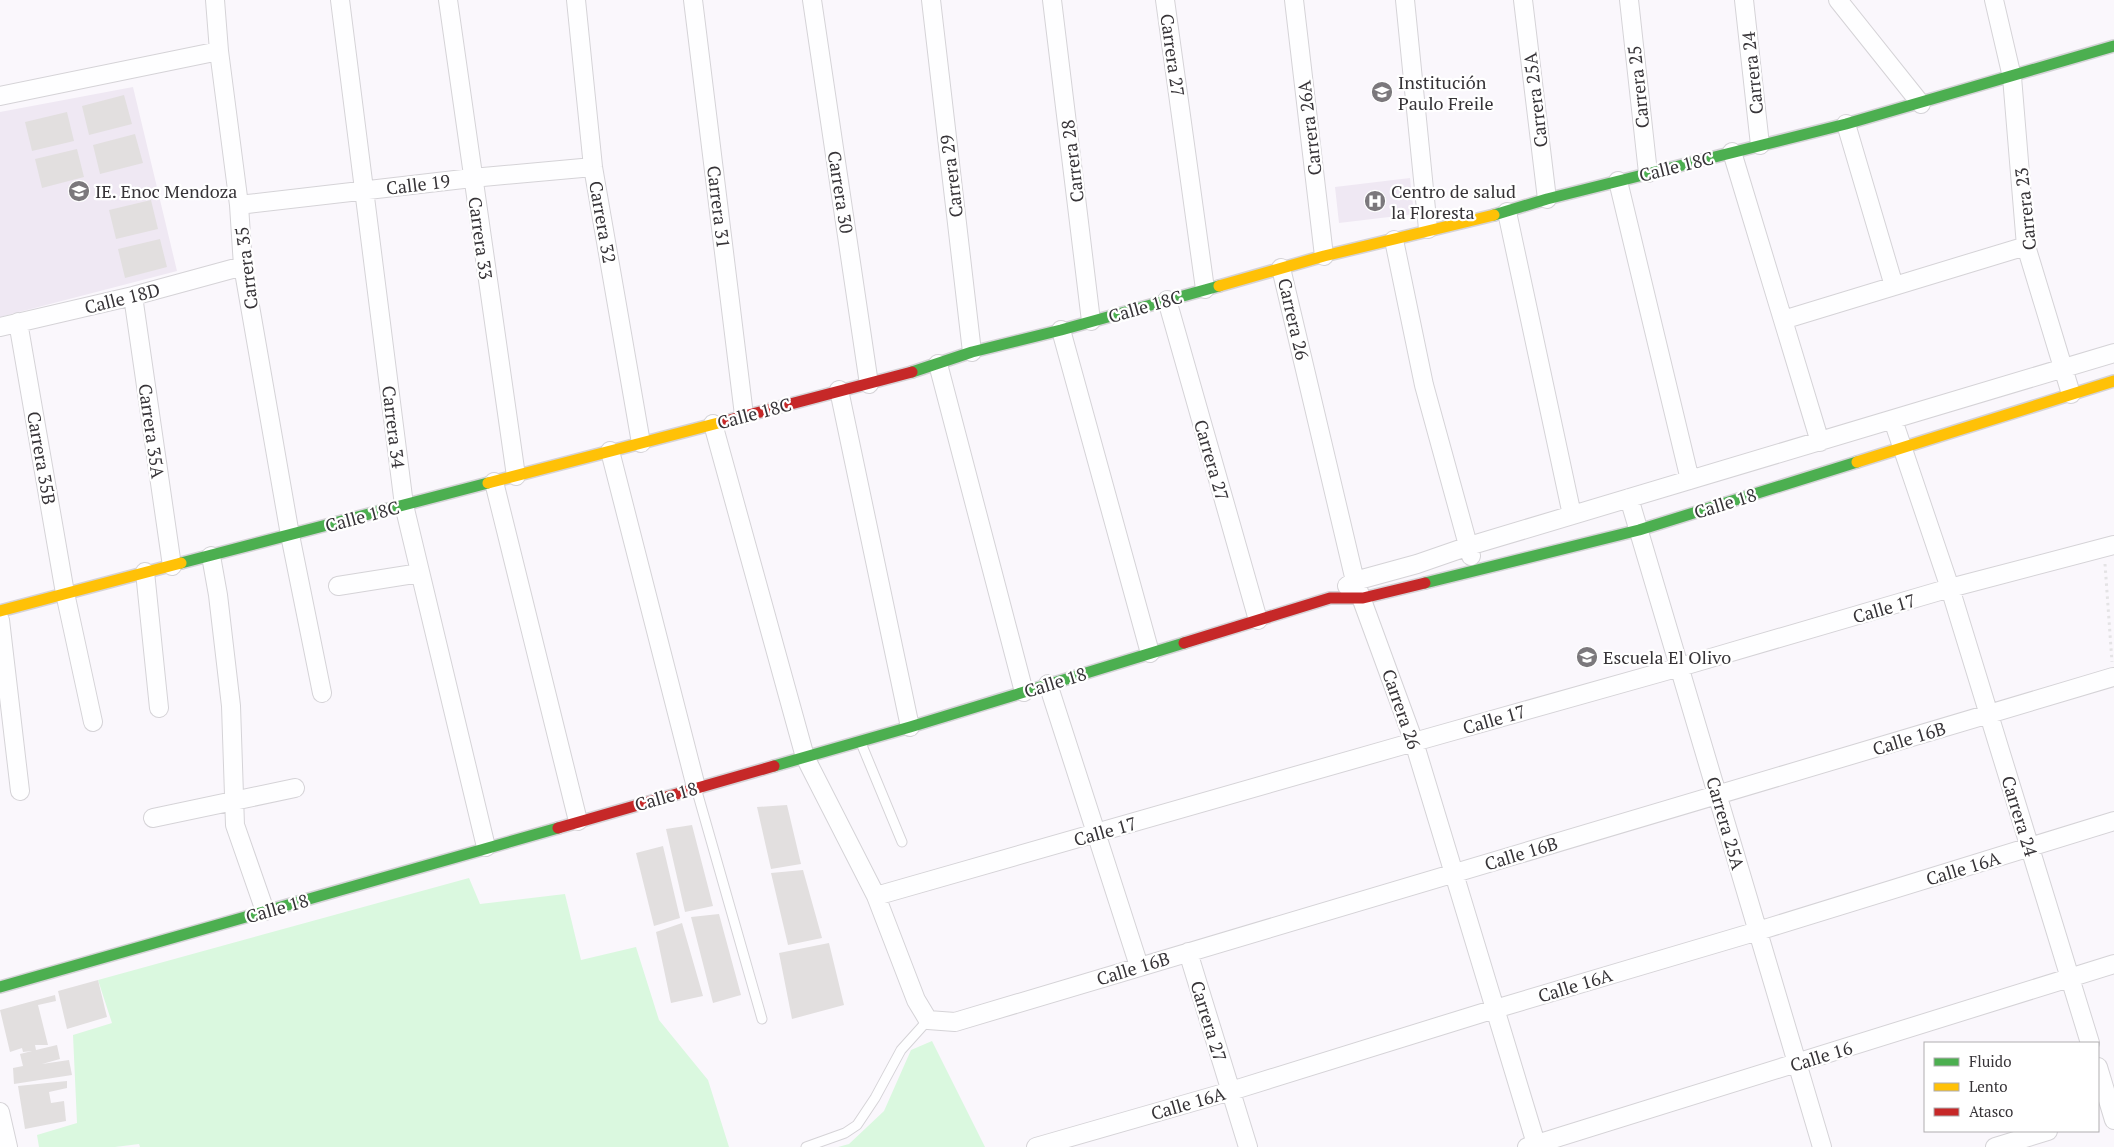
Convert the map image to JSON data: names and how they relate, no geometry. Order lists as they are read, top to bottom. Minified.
{"streets":{"street":["Carrera 27","Carrera 24","Carrera 25","Carrera 25A","Carrera 26A","Carrera 28","Calle 18C","Carrera 29","Calle 19","Carrera 30","Carrera 31","Carrera 23","Carrera 32","Carrera 33","Carrera 35","Calle 18D","Carrera 26","Carrera 34","Carrera 35A","Carrera 35B","Calle 18","Calle 17","Calle 16B","Calle 16A","Calle 16"]},"crossings":[["Carrera 27","Calle 18C"],["Carrera 27","Calle 18"],["Carrera 27","Calle 16B"],["Carrera 27","Calle 16A"],["Carrera 24","Calle 18C"],["Carrera 24","Calle 18"],["Carrera 24","Calle 17"],["Carrera 24","Calle 16B"],["Carrera 24","Calle 16A"],["Carrera 24","Calle 16"],["Carrera 25","Calle 18C"],["Carrera 25A","Calle 18C"],["Carrera 25A","Calle 18"],["Carrera 25A","Calle 17"],["Carrera 25A","Calle 16B"],["Carrera 25A","Calle 16A"],["Carrera 25A","Calle 16"],["Carrera 26A","Calle 18C"],["Carrera 28","Calle 18C"],["Calle 18C","Carrera 29"],["Calle 18C","Carrera 30"],["Calle 18C","Carrera 31"],["Calle 18C","Carrera 23"],["Calle 18C","Carrera 32"],["Calle 18C","Carrera 33"],["Calle 18C","Carrera 35"],["Calle 18C","Carrera 26"],["Calle 18C","Carrera 34"],["Calle 18C","Carrera 35A"],["Calle 18C","Carrera 35B"],["Calle 18C","Calle 18"],["Calle 19","Carrera 32"],["Calle 19","Carrera 33"],["Calle 19","Carrera 35"],["Calle 19","Carrera 34"],["Carrera 23","Calle 18"],["Carrera 35","Calle 18D"],["Calle 18D","Carrera 35A"],["Calle 18D","Carrera 35B"],["Carrera 26","Calle 18"],["Carrera 26","Calle 17"],["Carrera 26","Calle 16B"],["Carrera 26","Calle 16A"],["Carrera 26","Calle 16"],["Carrera 34","Calle 18"]],"places":{"school or university":["Institución Paulo Freile","IE. Enoc Mendoza","Escuela El Olivo"],"hospital":["Centro de salud la Floresta"]},"legend":["Fluido","Lento","Atasco"]}
